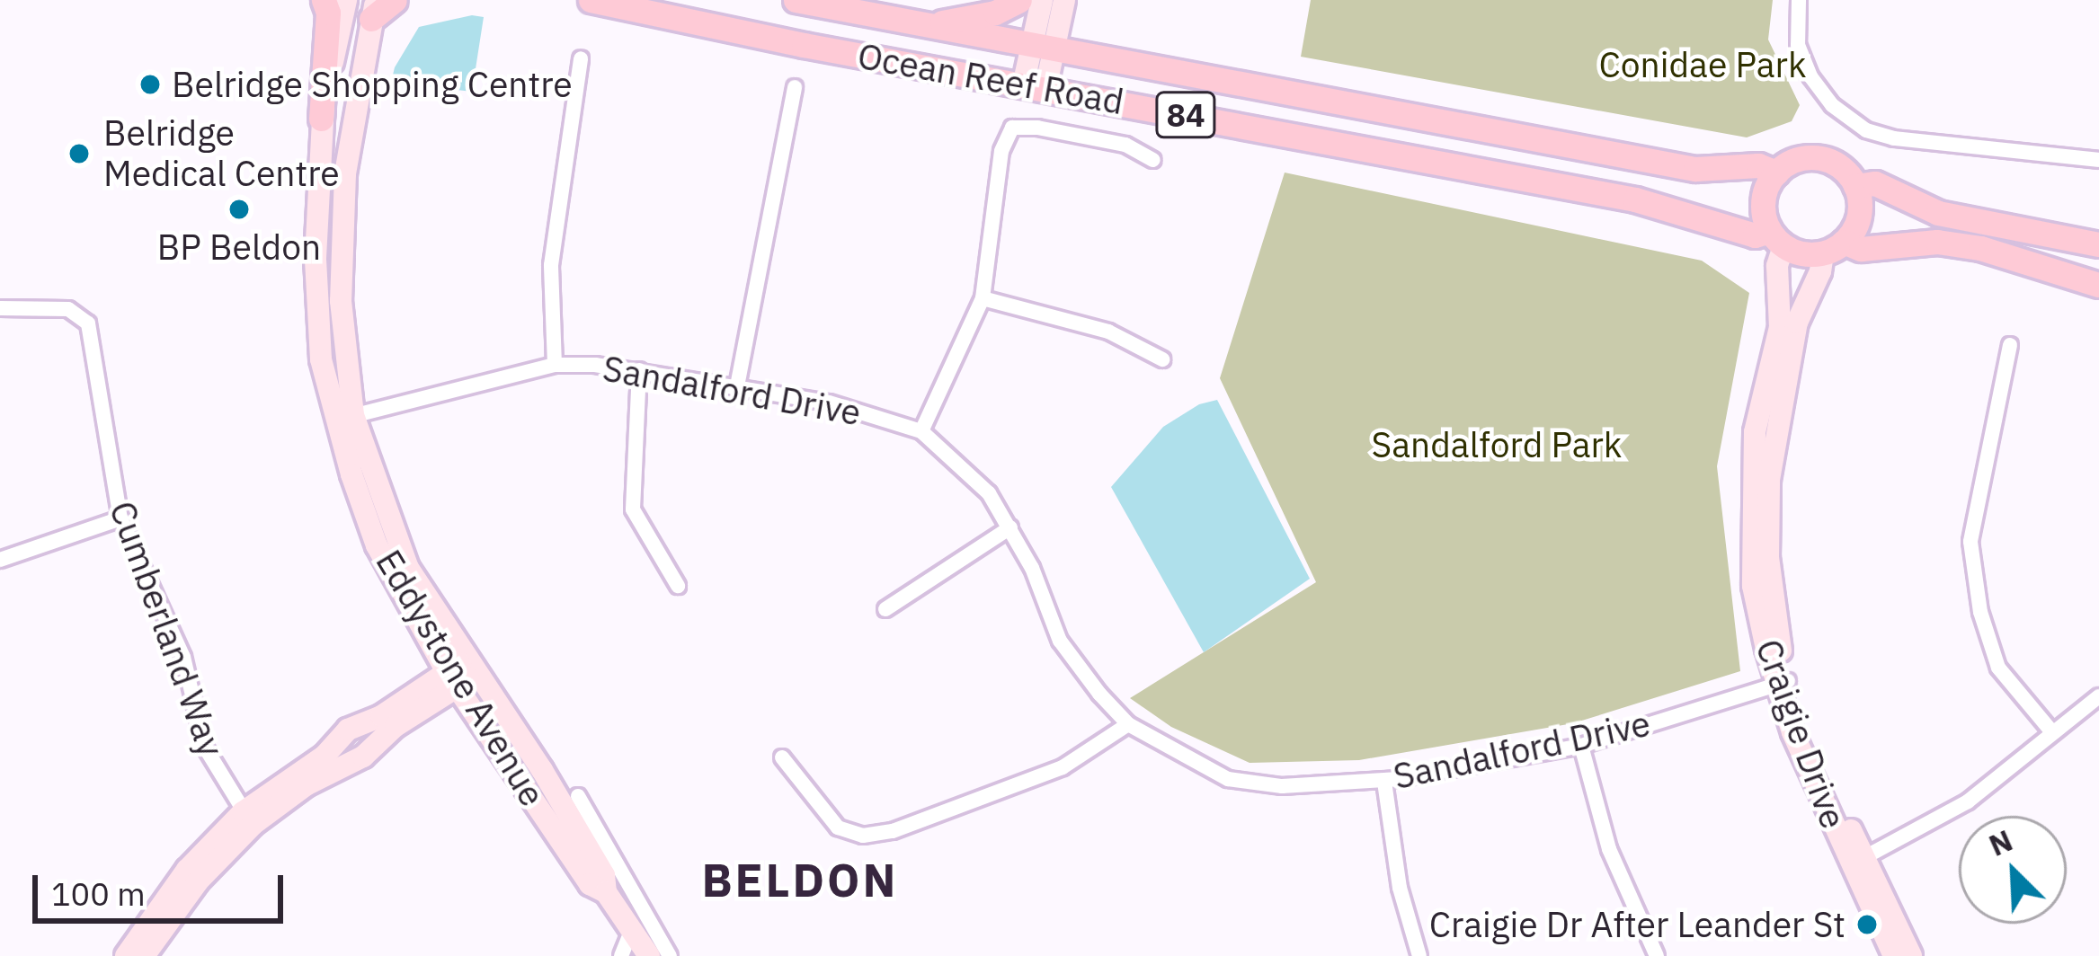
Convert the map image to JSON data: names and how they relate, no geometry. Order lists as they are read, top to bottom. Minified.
{"streets":{"main road":["Ocean Reef Road","84","Eddystone Avenue","Craigie Drive"],"street":["Sandalford Drive","Cumberland Way"]},"crossings":[["Ocean Reef Road","84"],["Ocean Reef Road","Craigie Drive"],["84","Craigie Drive"],["Sandalford Drive","Eddystone Avenue"],["Sandalford Drive","Craigie Drive"]],"districts":["BELDON"],"parks":["Conidae Park","Sandalford Park"],"places":["Belridge Shopping Centre","Belridge Medical Centre","BP Beldon","Craigie Dr After Leander St"],"scale_bar":"100 m","north":"top left"}
